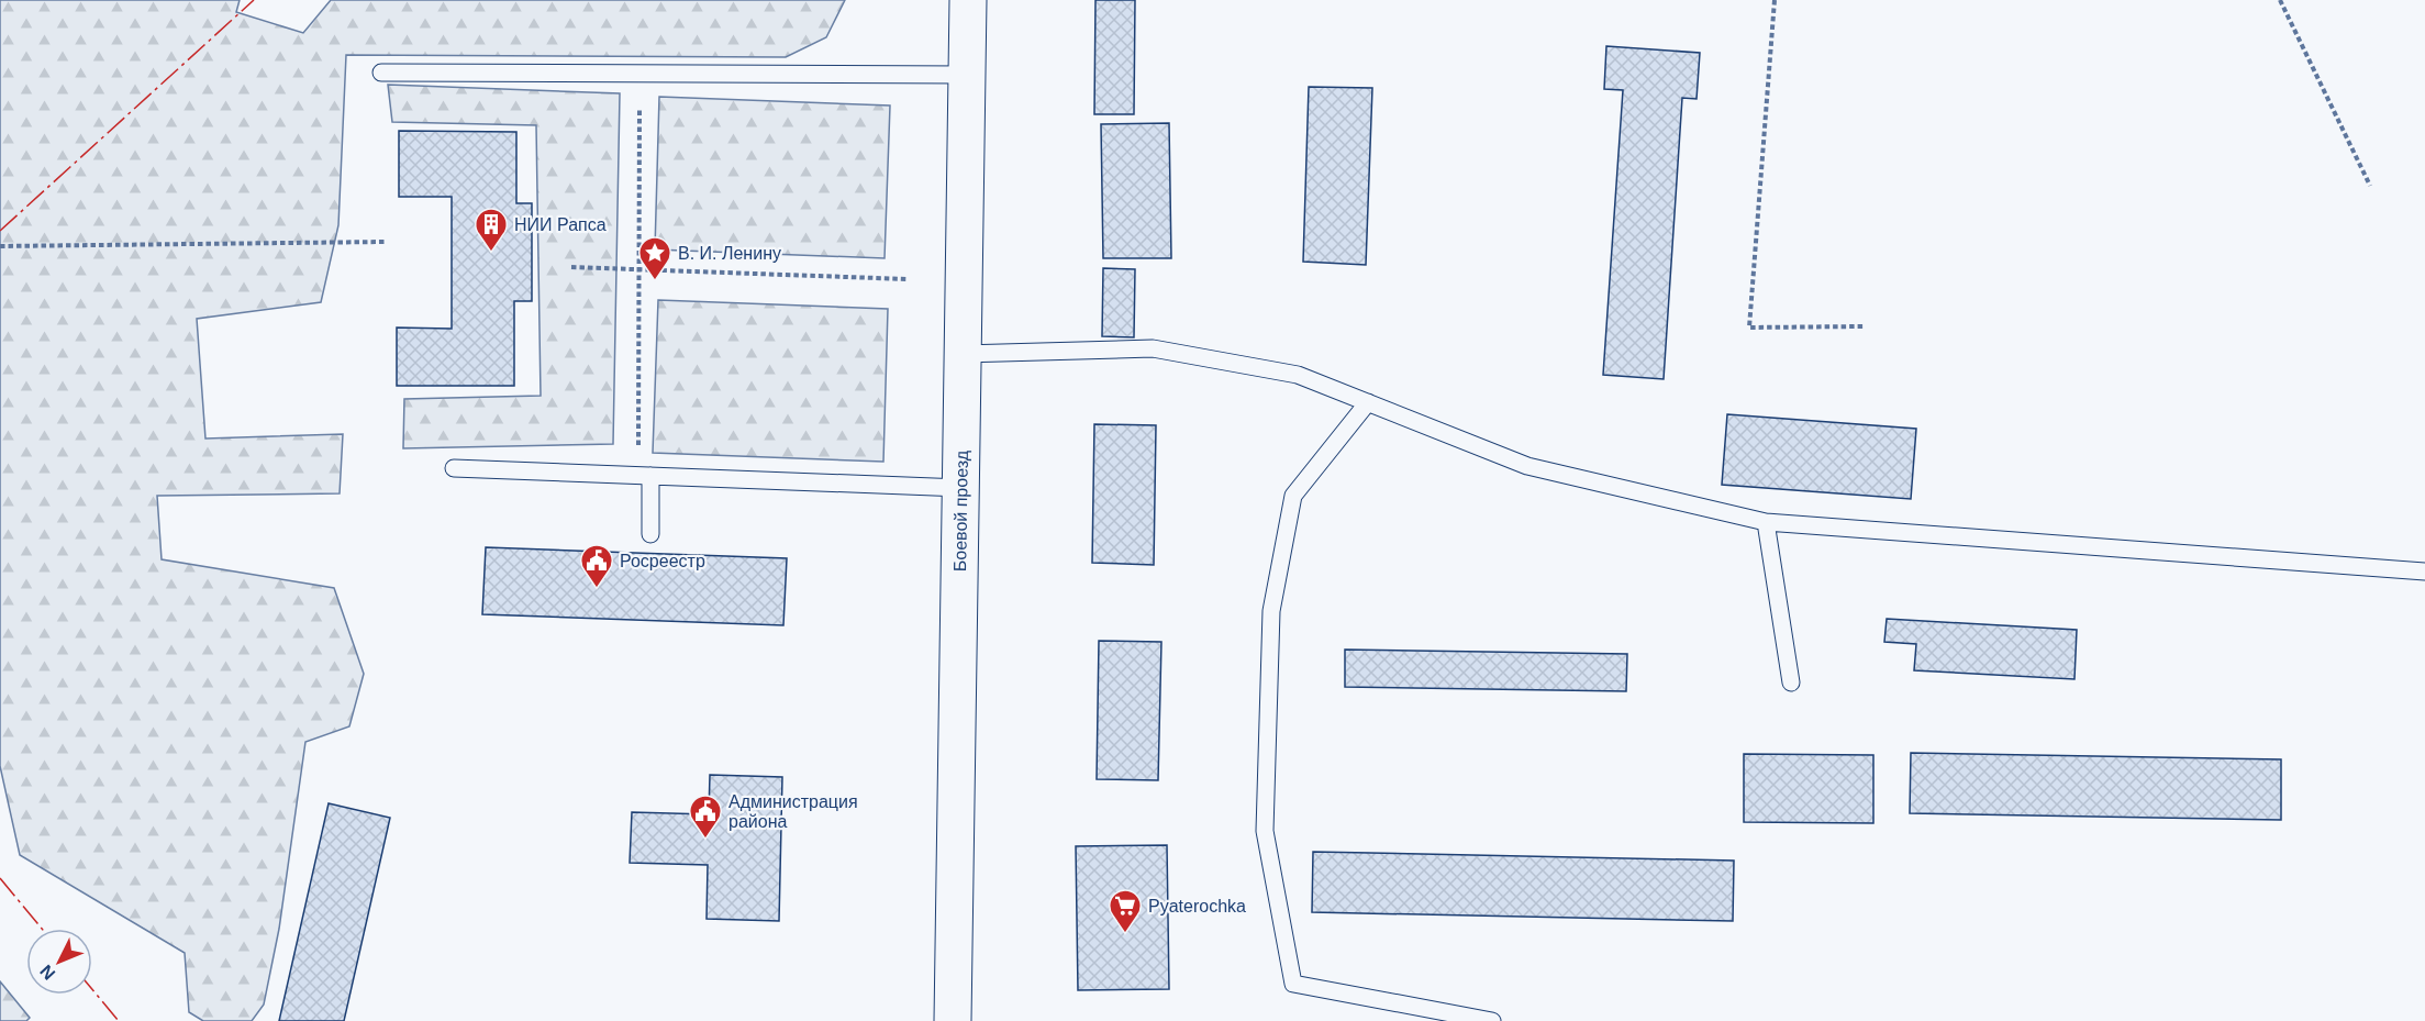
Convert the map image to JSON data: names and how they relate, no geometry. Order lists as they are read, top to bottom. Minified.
{"streets":{"street":["Боевой проезд"]},"places":{"building":["НИИ Рапса"],"place":["В. И. Ленину"],"public building":["Росреестр","Администрация района"],"supermarket":["Pyaterochka"]},"north":"bottom left"}
